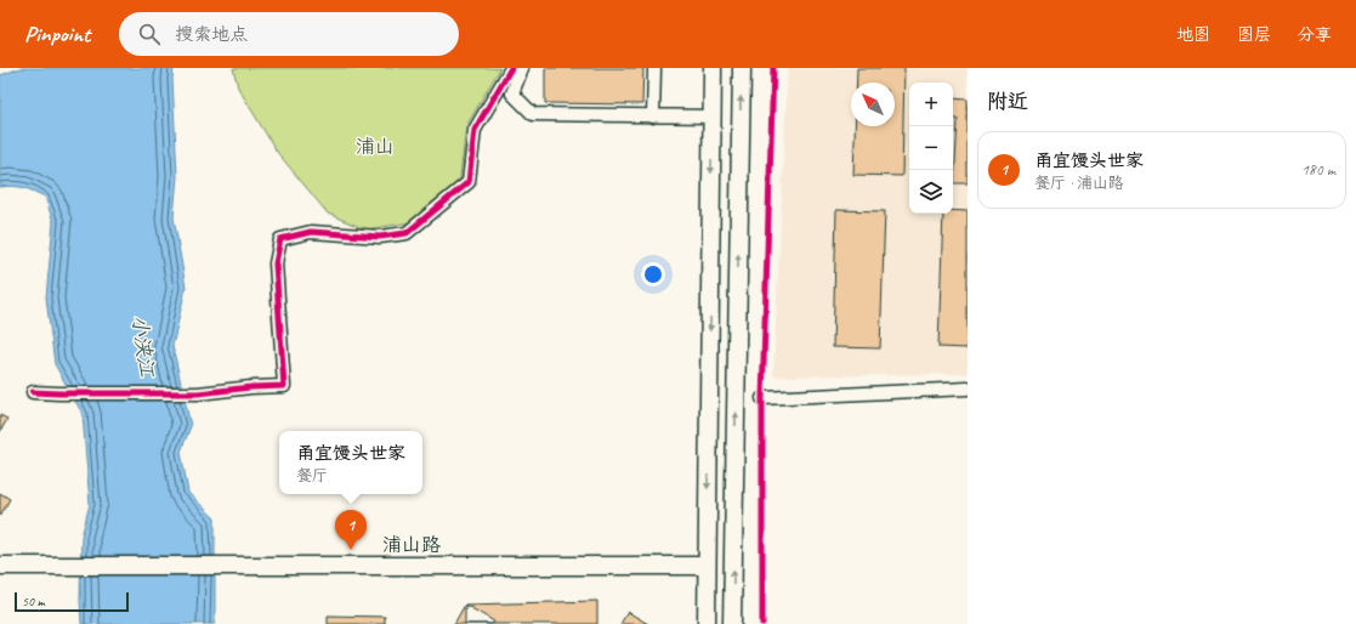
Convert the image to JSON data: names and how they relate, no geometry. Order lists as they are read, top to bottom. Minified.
{"streets":{"main road":["浦山路"]},"water":["小浃江"],"parks":["浦山"],"scale_bar":"50 m","north":"top left","page":{"header":"Pinpoint","search":"搜索地点","nav":["地图","图层","分享"],"heading":"附近","map_buttons":["+","−"],"list":[{"mark":"1","name":"甬宜馒头世家","note":"餐厅 · 浦山路","value":"180 m"}],"popup":["甬宜馒头世家","餐厅"],"pins":"1","scale":"50 m"}}
